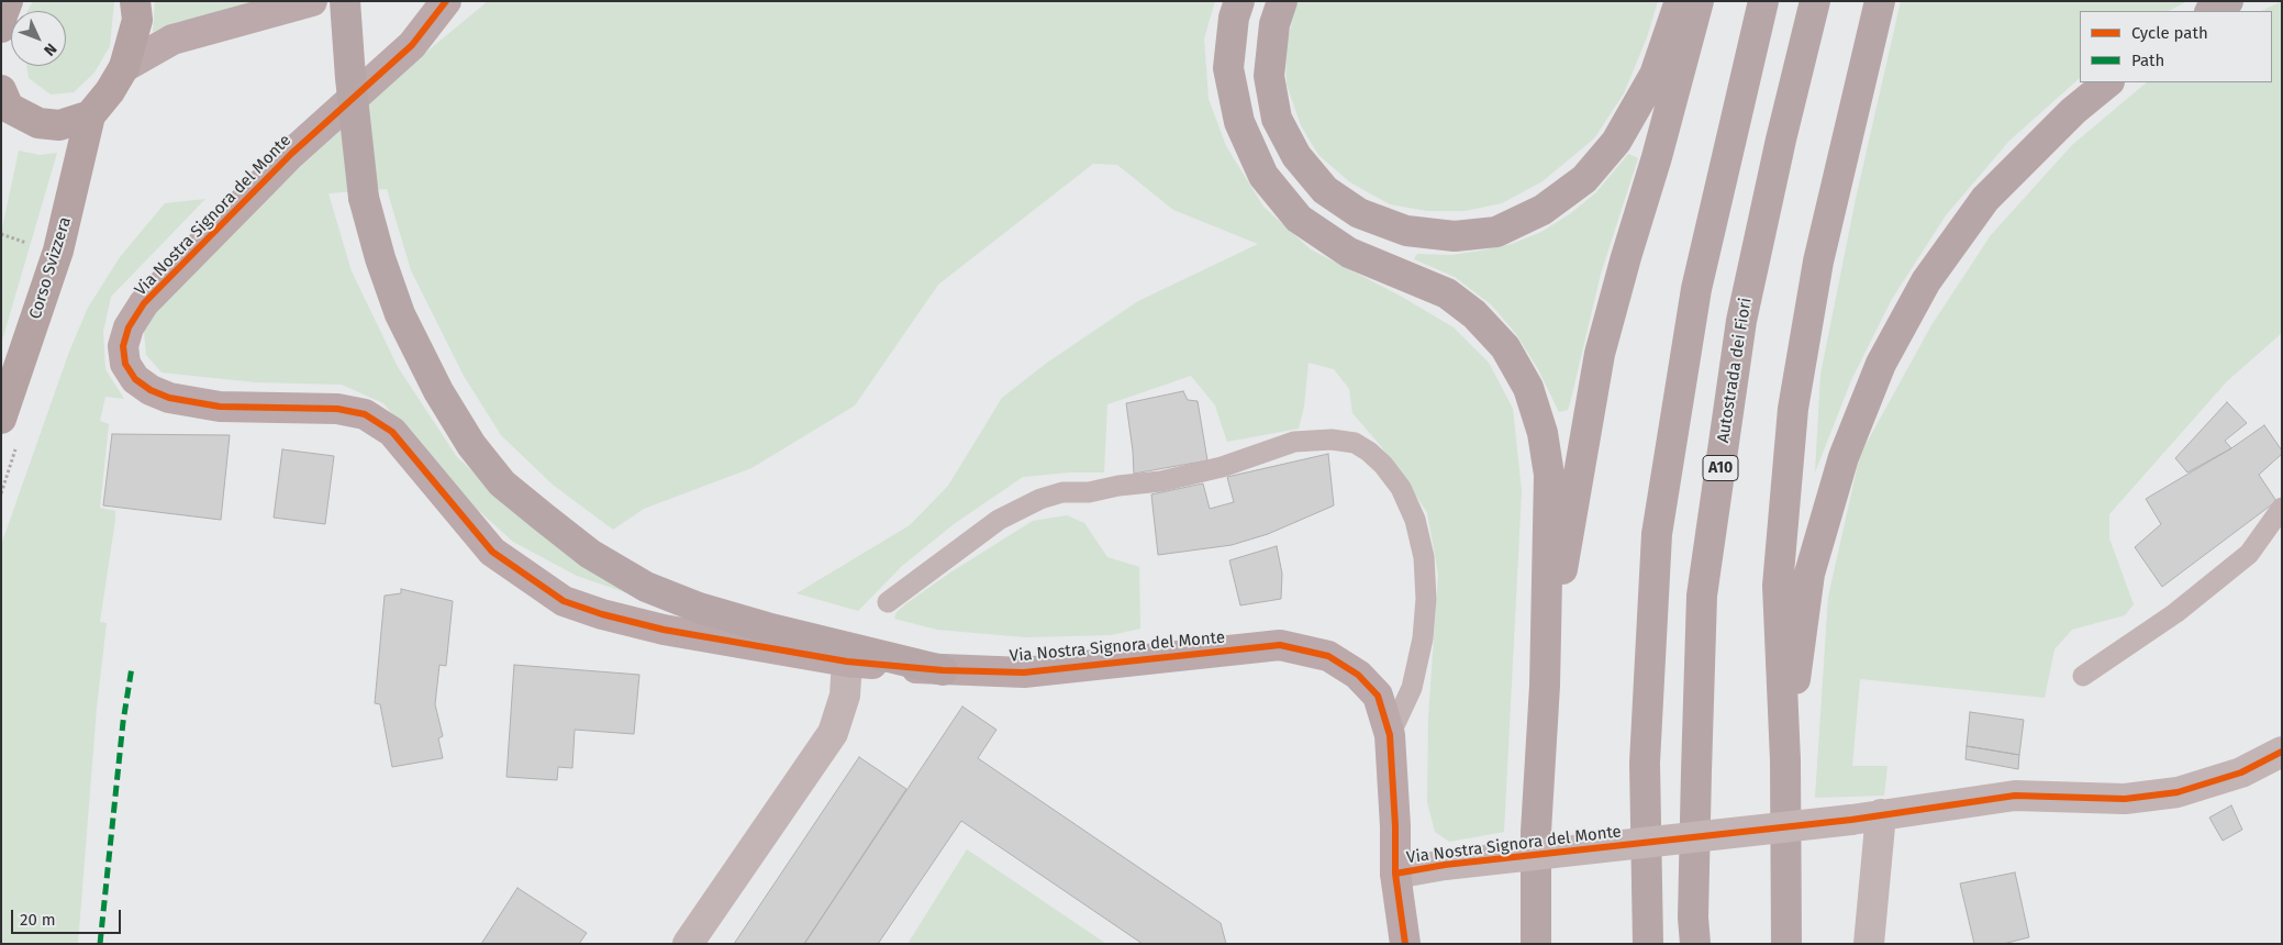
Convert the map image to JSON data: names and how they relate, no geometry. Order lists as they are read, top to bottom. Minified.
{"streets":{"highway":["Autostrada dei Fiori","A10"],"main road":["Corso Svizzera"],"street":["Via Nostra Signora del Monte"]},"legend":["Cycle path","Path"],"scale_bar":"20 m","north":"bottom right"}
